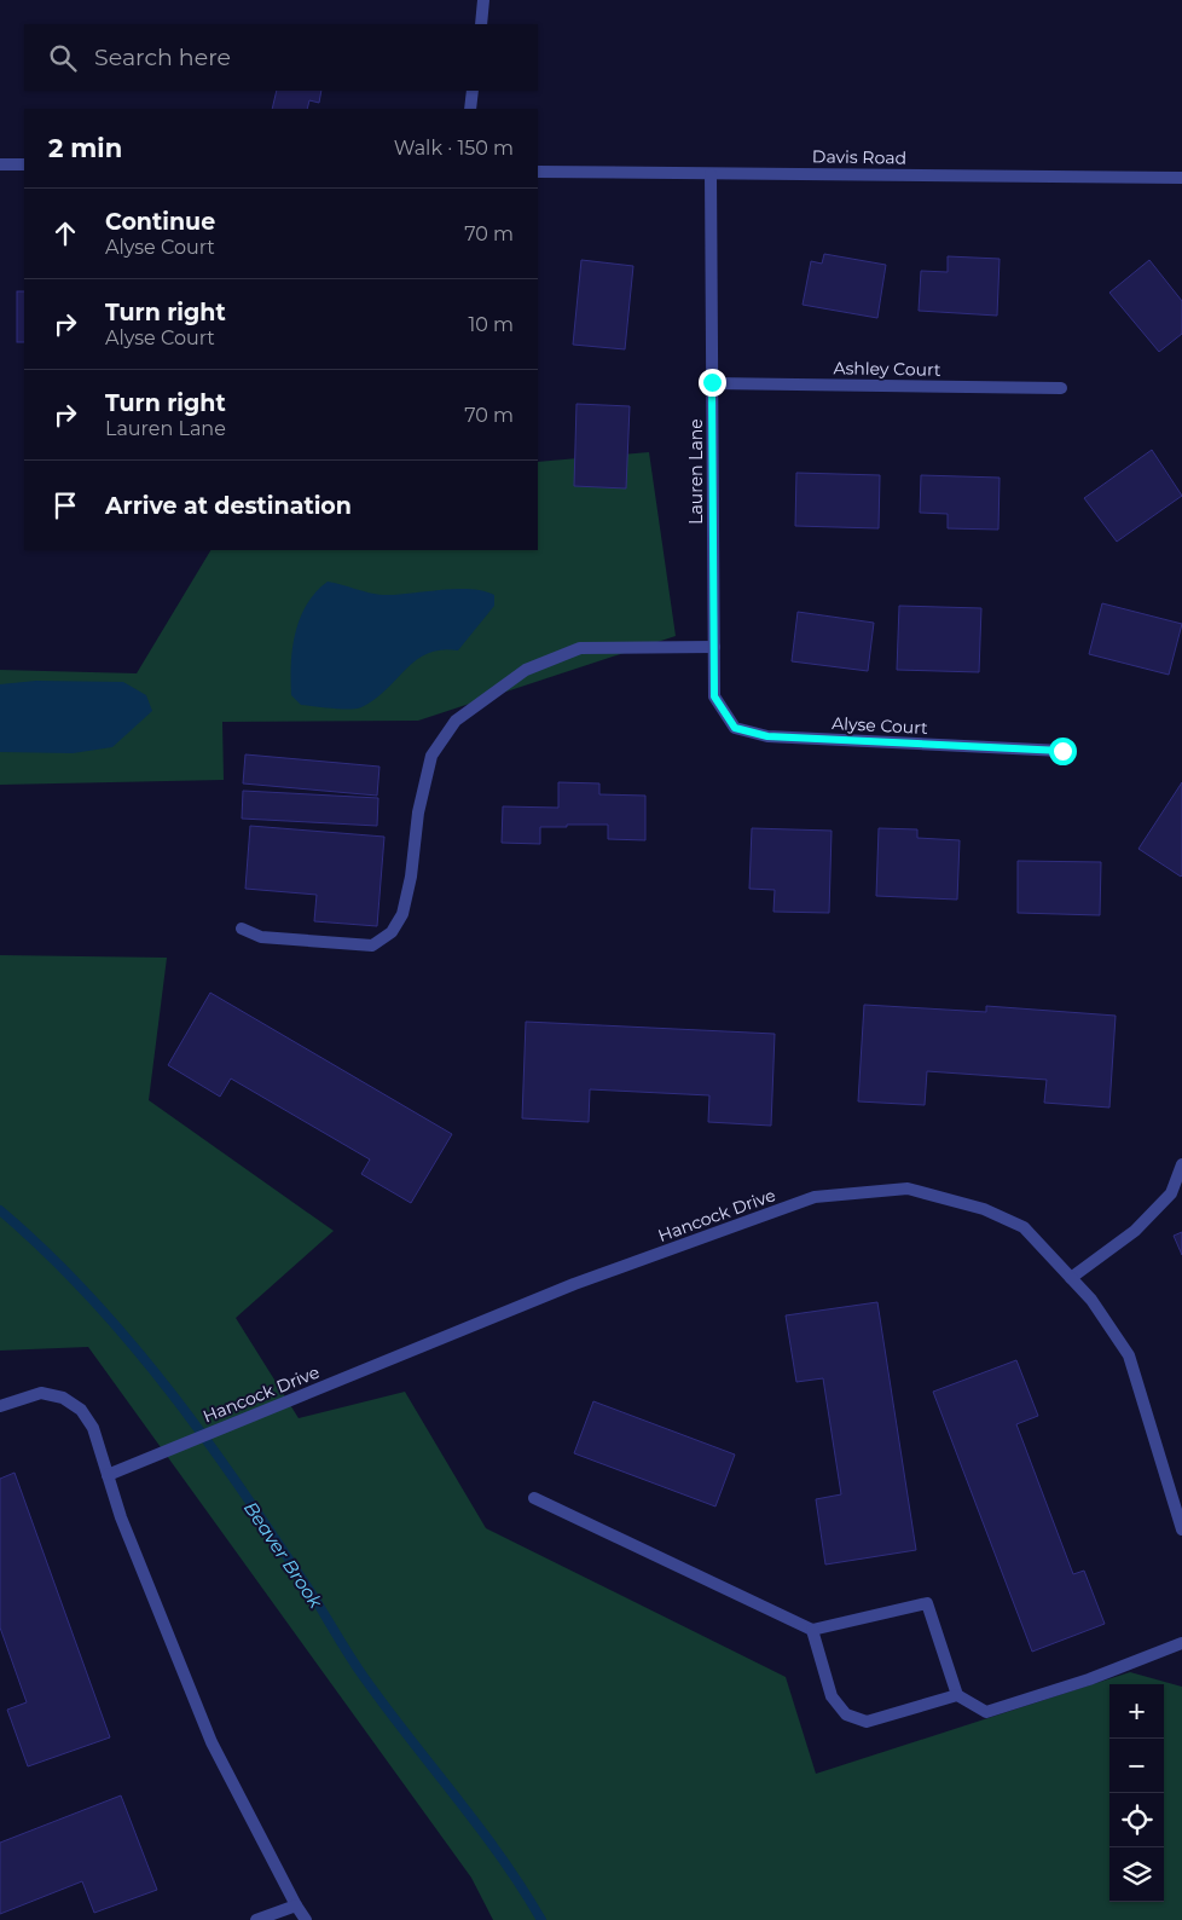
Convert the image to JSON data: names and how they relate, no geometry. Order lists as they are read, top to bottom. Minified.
{"streets":{"street":["Davis Road","Ashley Court","Lauren Lane","Alyse Court","Hancock Drive"]},"crossings":[["Davis Road","Lauren Lane"],["Ashley Court","Lauren Lane"],["Lauren Lane","Alyse Court"]],"water":["Beaver Brook"],"page":{"search":"Search here","heading":["2 min","Walk · 150 m"],"list":[["Continue","Alyse Court","70 m"],["Turn right","Alyse Court","10 m"],["Turn right","Lauren Lane","70 m"],"Arrive at destination"],"map_buttons":["+","−"]}}
